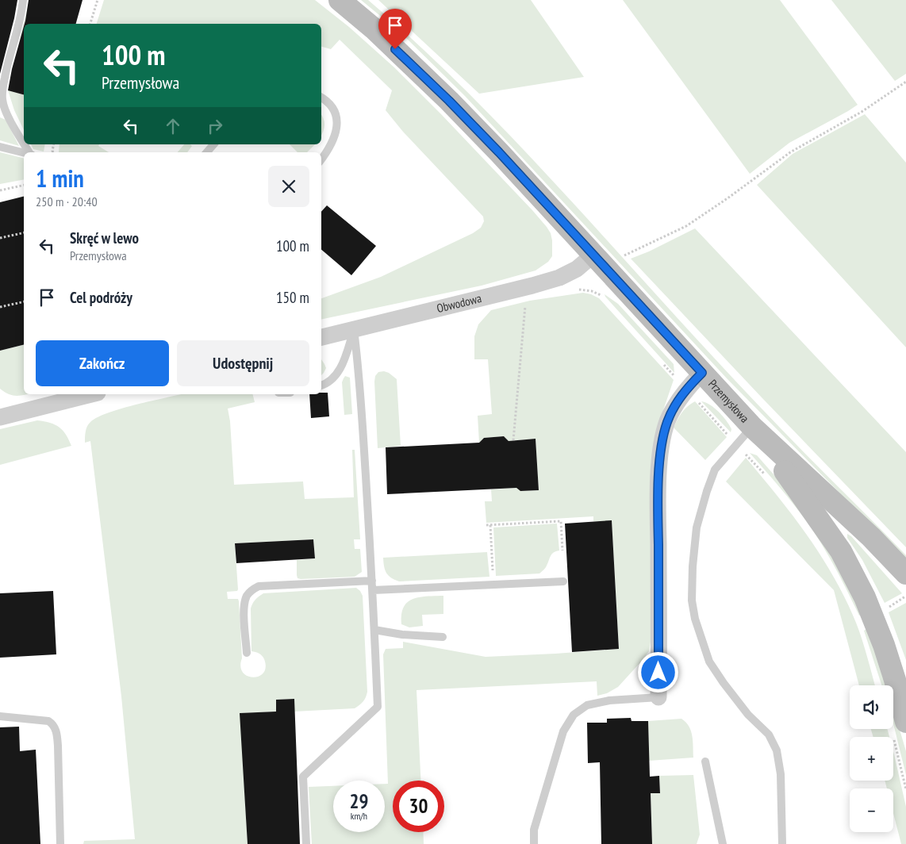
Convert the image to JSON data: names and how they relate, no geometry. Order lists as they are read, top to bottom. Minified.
{"streets":{"main road":["Przemysłowa"],"street":["Obwodowa"]},"crossings":[["Obwodowa","Przemysłowa"]],"page":{"turn":["100 m","Przemysłowa"],"heading":["1 min","250 m · 20:40"],"list":[{"name":"Skręć w lewo","note":"Przemysłowa","value":"100 m"},{"name":"Cel podróży","value":"150 m"}],"buttons":["Zakończ","Udostępnij"],"map_buttons":["+","−"],"speed":"29 km/h","limit":"30"}}
